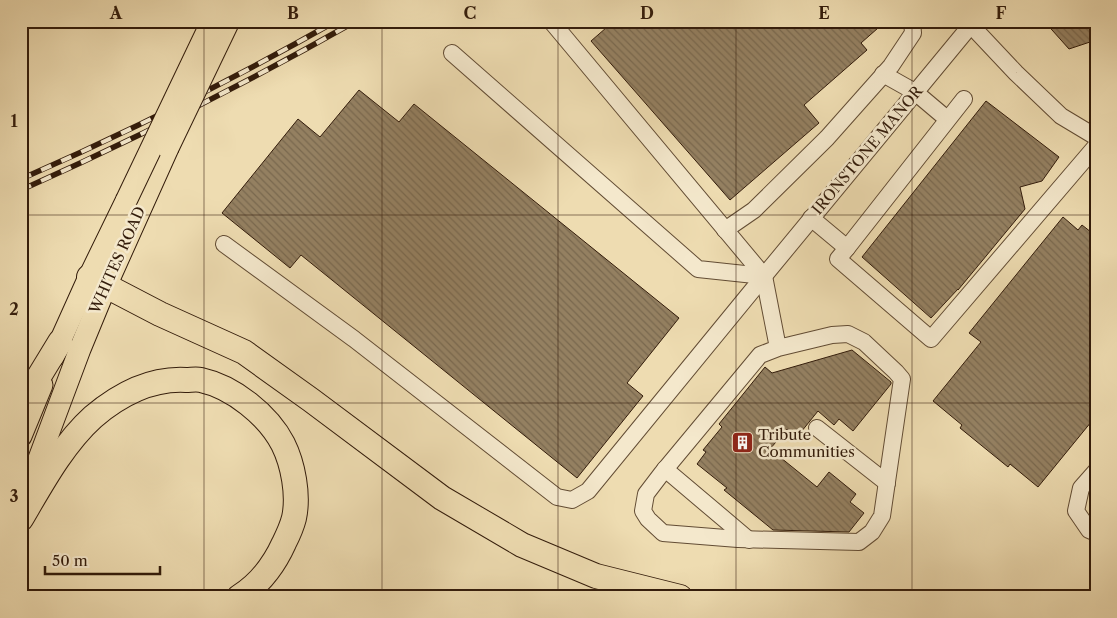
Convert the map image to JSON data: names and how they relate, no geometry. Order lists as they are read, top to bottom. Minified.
{"streets":{"main road":["WHITES ROAD"],"street":["IRONSTONE MANOR"]},"places":{"building":["Tribute Communities"]},"scale_bar":"50 m","grid":{"columns":["A","B","C","D","E","F"],"rows":["1","2","3"]}}
